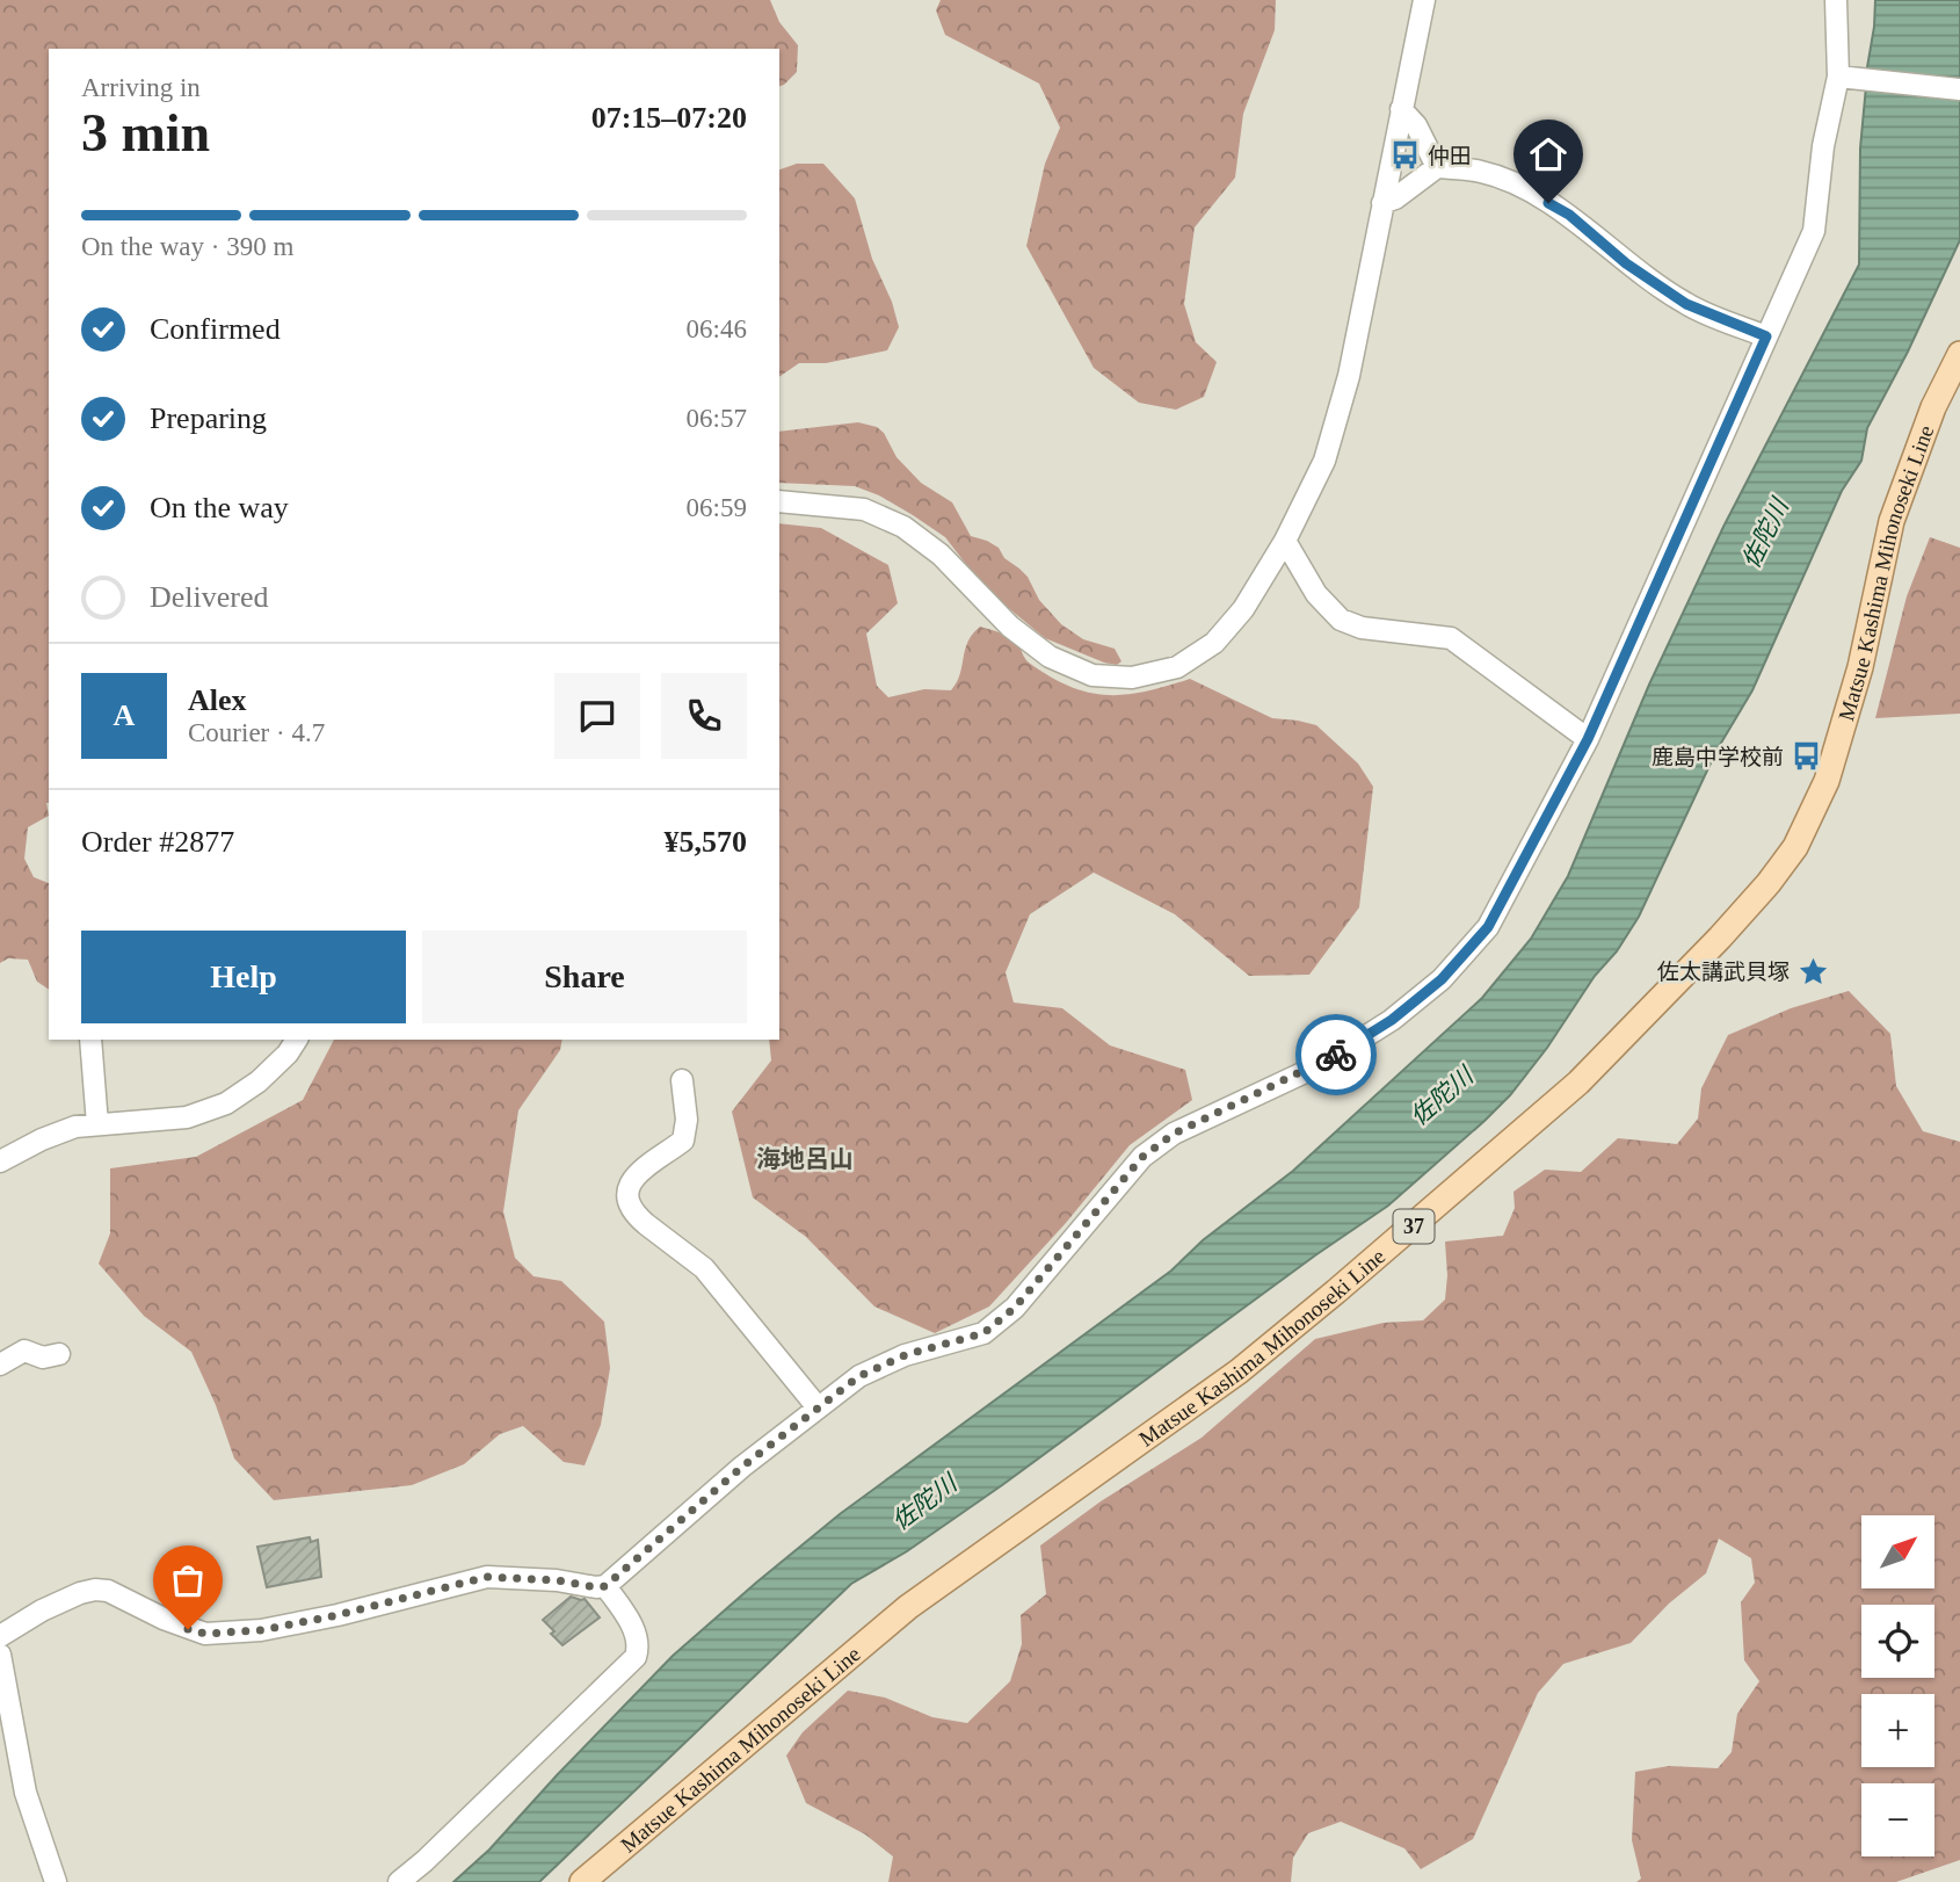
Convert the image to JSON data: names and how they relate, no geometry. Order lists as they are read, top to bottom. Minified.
{"streets":{"main road":["Matsue Kashima Mihonoseki Line","37"]},"districts":["海地呂山"],"water":["佐陀川"],"places":{"bus stop":["仲田","鹿島中学校前"],"place":["佐太講武貝塚"]},"north":"top right","page":{"heading":["3 min","Arriving in","07:15–07:20"],"panel":["Alex","Courier · 4.7","Order #2877","¥5,570"],"bar":"On the way · 390 m","list":[["Confirmed","06:46"],["Preparing","06:57"],["On the way","06:59"],"Delivered"],"round":"A","buttons":["Help","Share"],"map_buttons":["+","−"]}}
